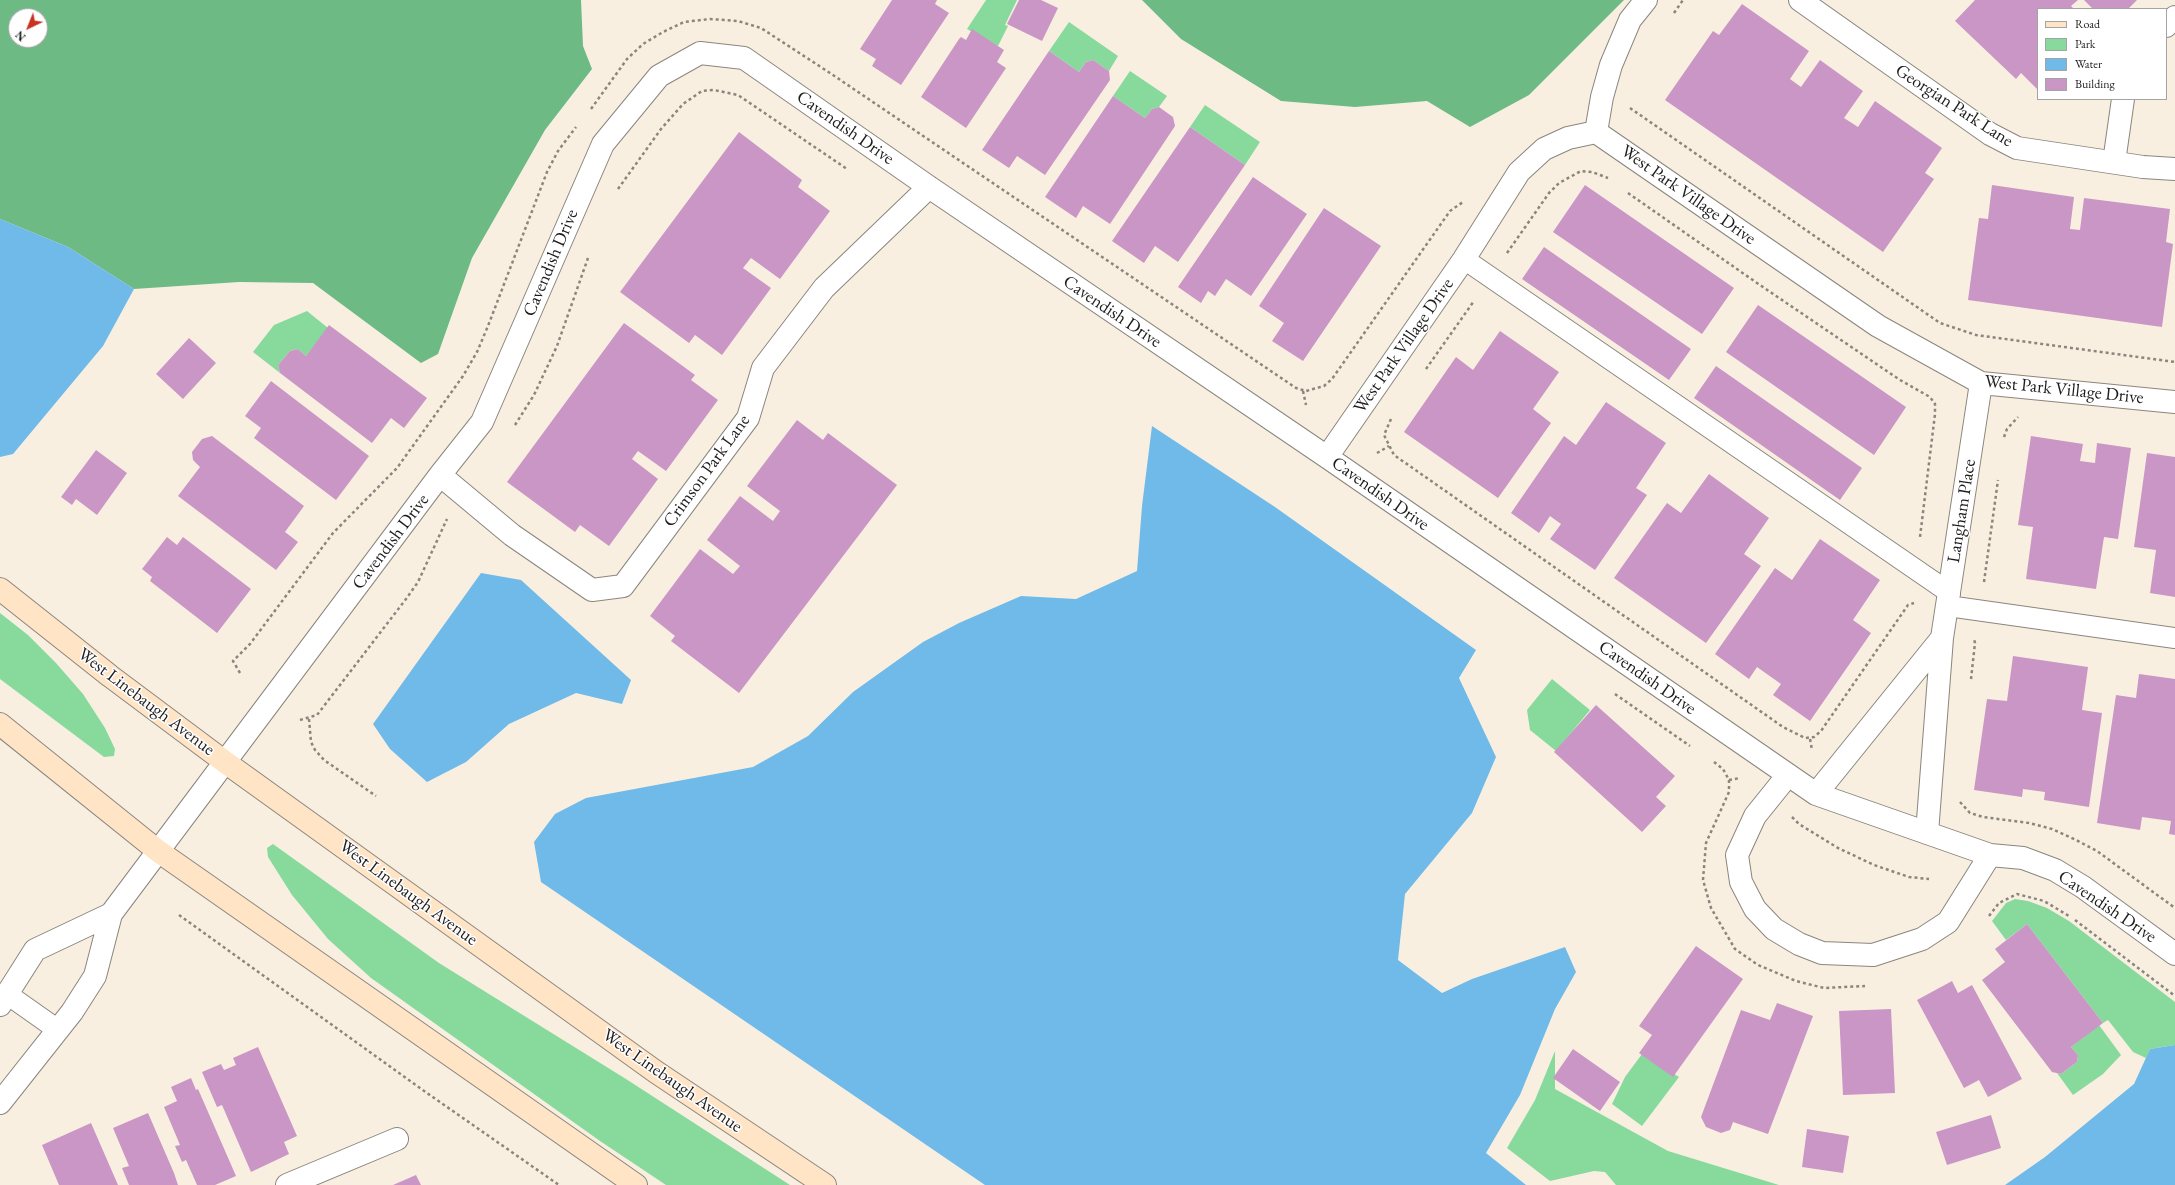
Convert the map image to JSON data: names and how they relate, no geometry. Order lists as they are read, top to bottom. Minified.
{"streets":{"main road":["West Linebaugh Avenue"],"street":["Georgian Park Lane","Cavendish Drive","West Park Village Drive","Crimson Park Lane","Langham Place"]},"crossings":[["Cavendish Drive","West Park Village Drive"],["Cavendish Drive","Crimson Park Lane"],["Cavendish Drive","Langham Place"],["Cavendish Drive","West Linebaugh Avenue"],["West Park Village Drive","Langham Place"]],"legend":["Road","Park","Water","Building"],"north":"bottom left"}
